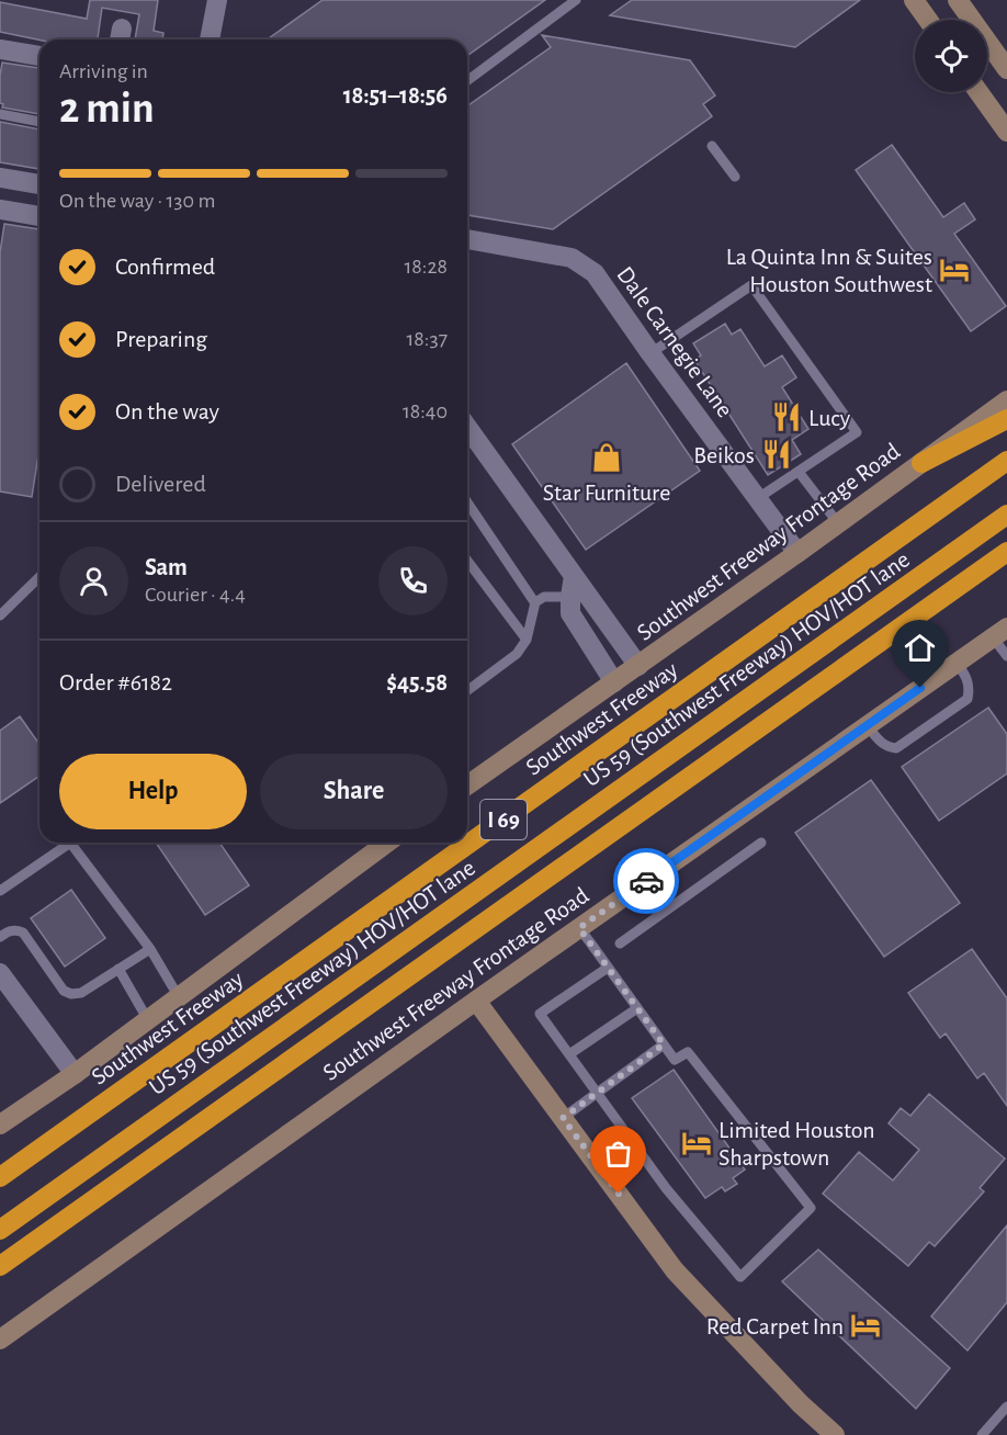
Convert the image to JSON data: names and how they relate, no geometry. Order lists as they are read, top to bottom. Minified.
{"streets":{"highway":["US 59 (Southwest Freeway) HOV/HOT lane","Southwest Freeway","I 69"],"main road":["Southwest Freeway Frontage Road"],"street":["Dale Carnegie Lane"]},"crossings":[["Dale Carnegie Lane","Southwest Freeway Frontage Road"]],"places":{"hotel":["La Quinta Inn & Suites Houston Southwest","Limited Houston Sharpstown","Red Carpet Inn"],"restaurant":["Lucy","Beikos"],"shop":["Star Furniture"]},"page":{"heading":["2 min","Arriving in","18:51–18:56"],"panel":["Sam","Courier · 4.4","Order #6182","$45.58"],"bar":"On the way · 130 m","list":[["Confirmed","18:28"],["Preparing","18:37"],["On the way","18:40"],"Delivered"],"buttons":["Help","Share"]}}
